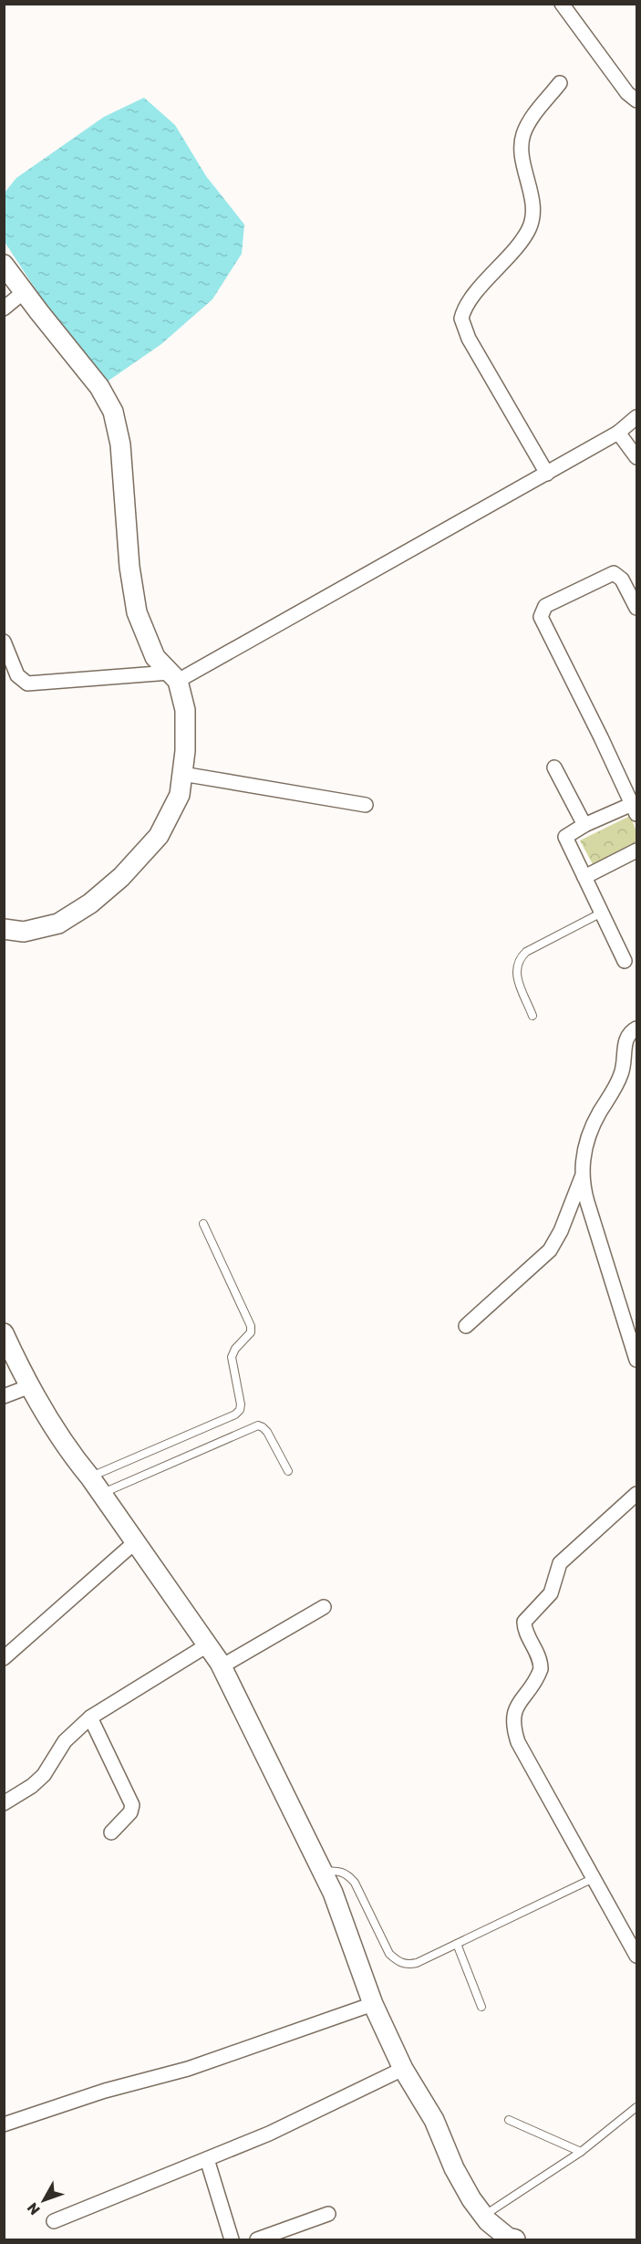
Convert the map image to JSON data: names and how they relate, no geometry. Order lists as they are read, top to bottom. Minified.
{"north":"bottom left"}
